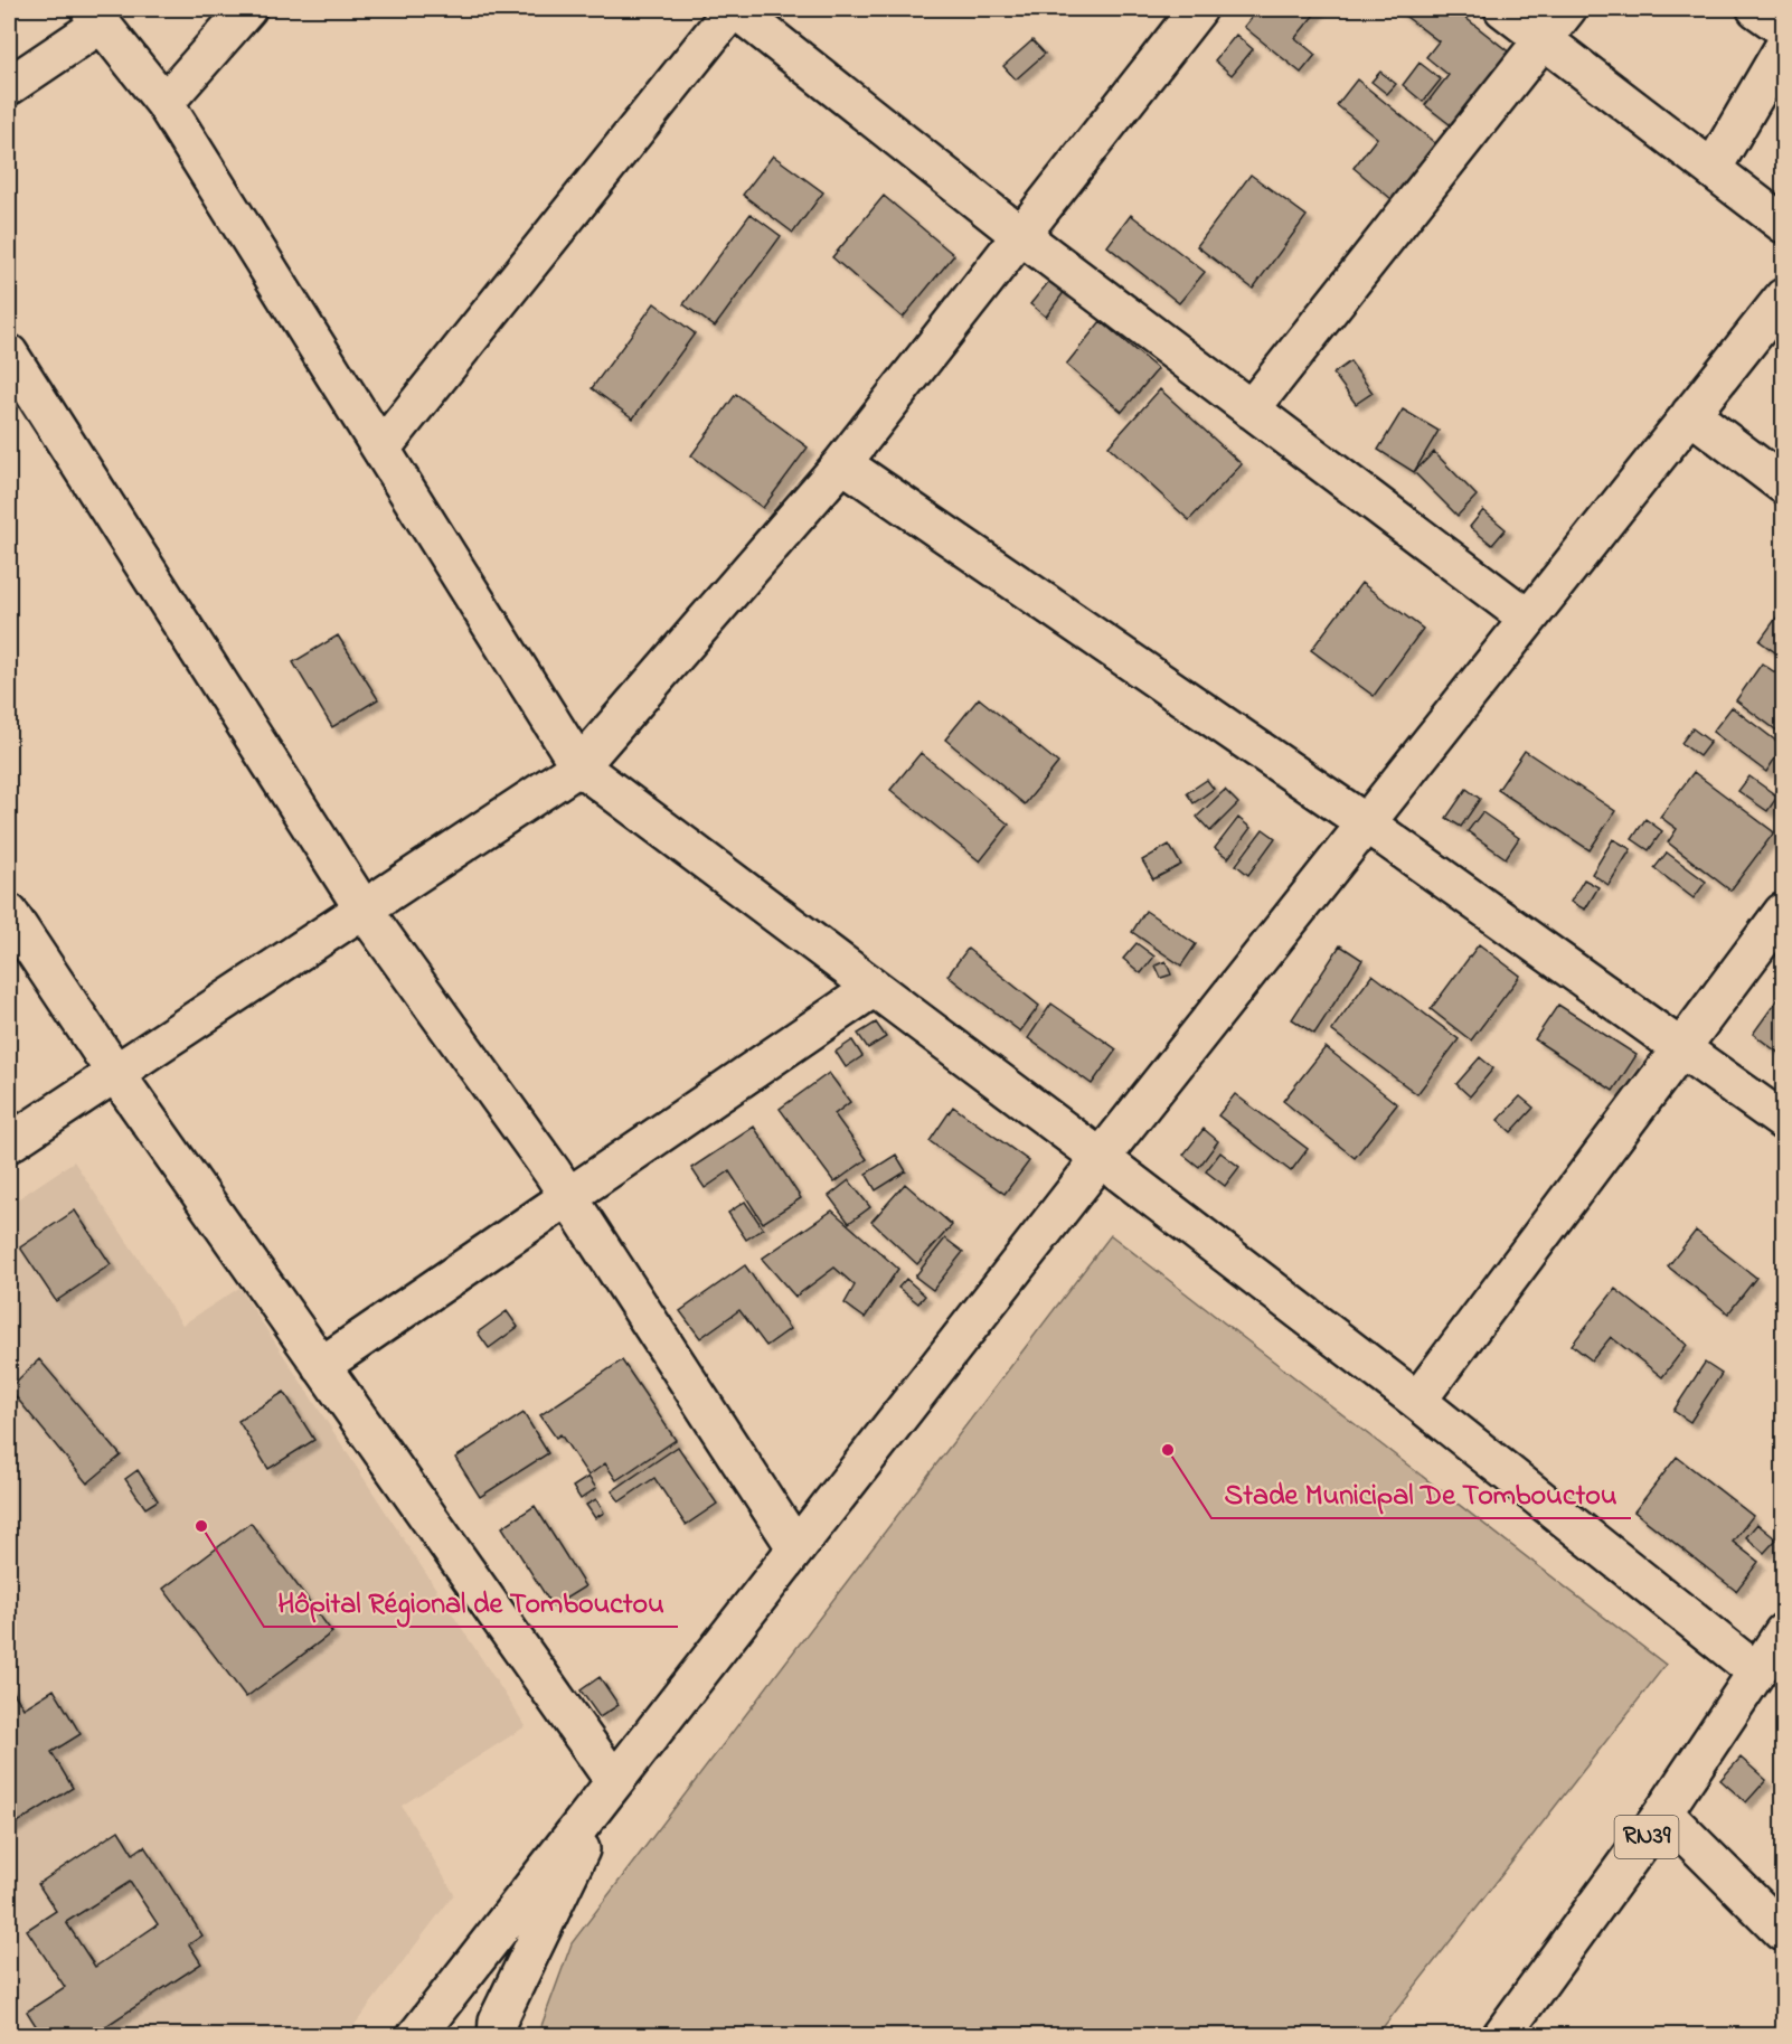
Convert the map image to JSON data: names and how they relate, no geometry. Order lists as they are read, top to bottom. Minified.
{"streets":{"street":["RN39"]},"places":["Stade Municipal De Tombouctou","Hôpital Régional de Tombouctou"]}
